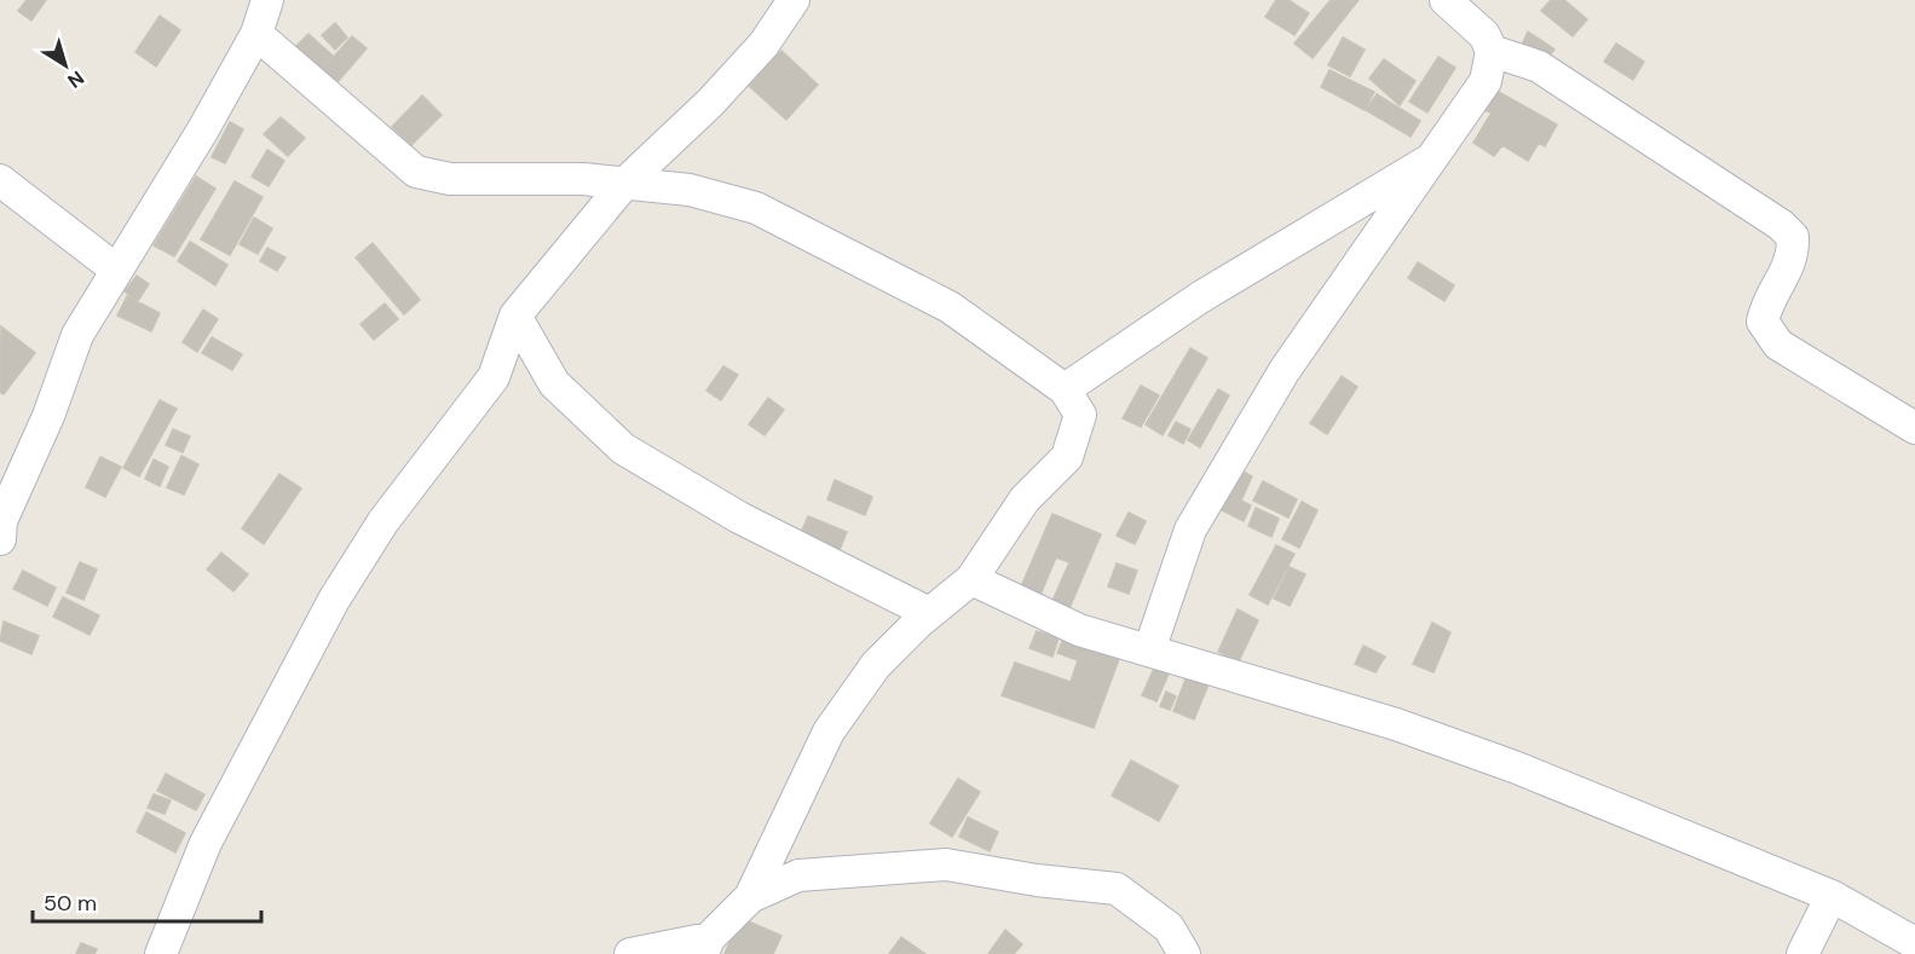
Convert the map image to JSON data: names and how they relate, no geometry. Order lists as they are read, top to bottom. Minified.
{"scale_bar":"50 m","north":"bottom right"}
